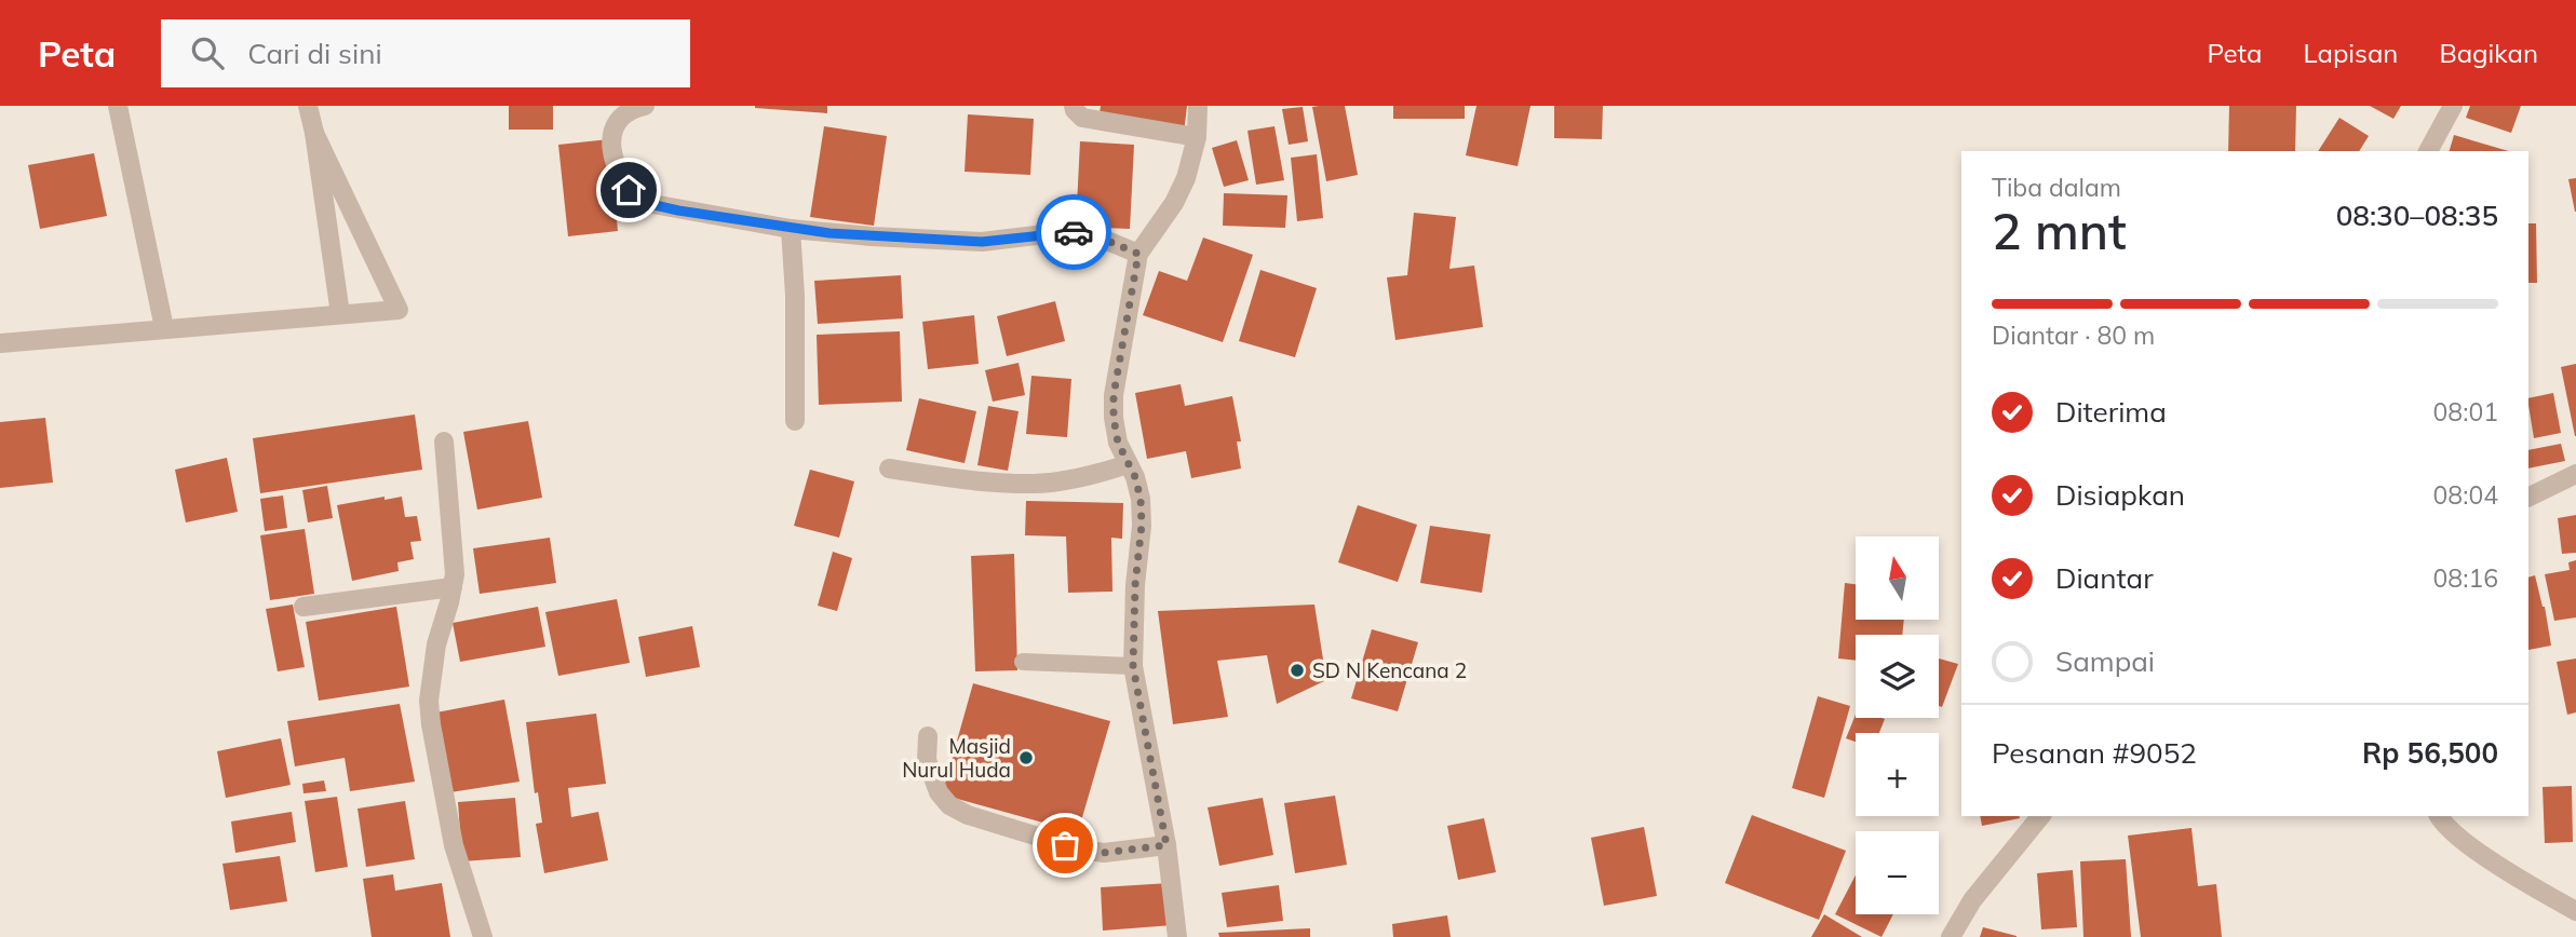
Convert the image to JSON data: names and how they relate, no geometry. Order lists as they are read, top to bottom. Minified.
{"places":["SD N Kencana 2","Masjid Nurul Huda"],"north":"top","page":{"header":"Peta","search":"Cari di sini","nav":["Peta","Lapisan","Bagikan"],"heading":["2 mnt","Tiba dalam","08:30–08:35"],"panel":["Pesanan #9052","Rp 56,500"],"bar":"Diantar · 80 m","list":[["Diterima","08:01"],["Disiapkan","08:04"],["Diantar","08:16"],"Sampai"],"map_buttons":["+","−"]}}
